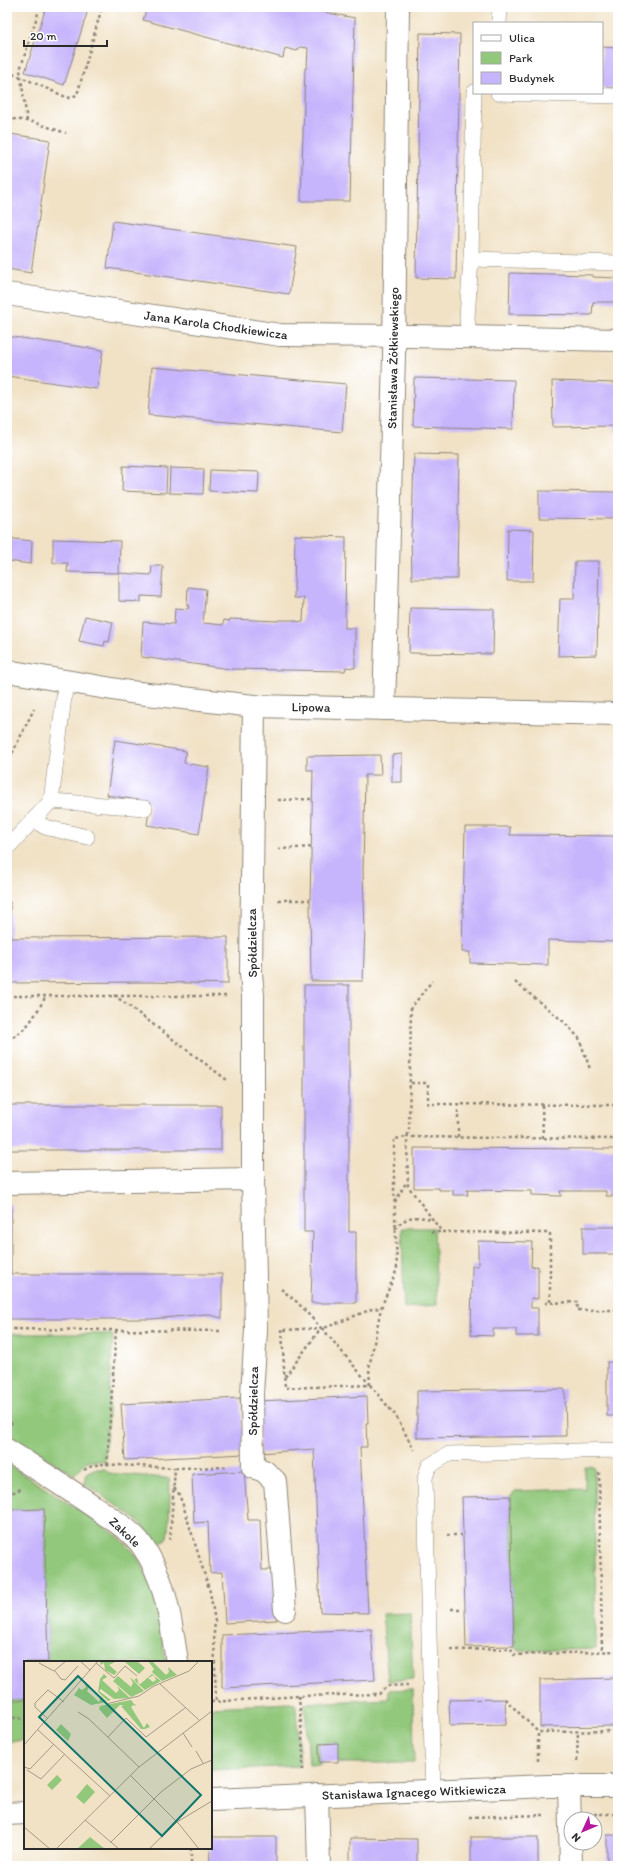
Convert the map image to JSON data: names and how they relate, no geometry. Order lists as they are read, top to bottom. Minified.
{"streets":{"street":["Jana Karola Chodkiewicza","Stanisława Żółkiewskiego","Lipowa","Spółdzielcza","Zakole","Stanisława Ignacego Witkiewicza"]},"crossings":[["Jana Karola Chodkiewicza","Stanisława Żółkiewskiego"],["Stanisława Żółkiewskiego","Lipowa"],["Lipowa","Spółdzielcza"]],"legend":["Ulica","Park","Budynek"],"scale_bar":"20 m","north":"bottom left"}
